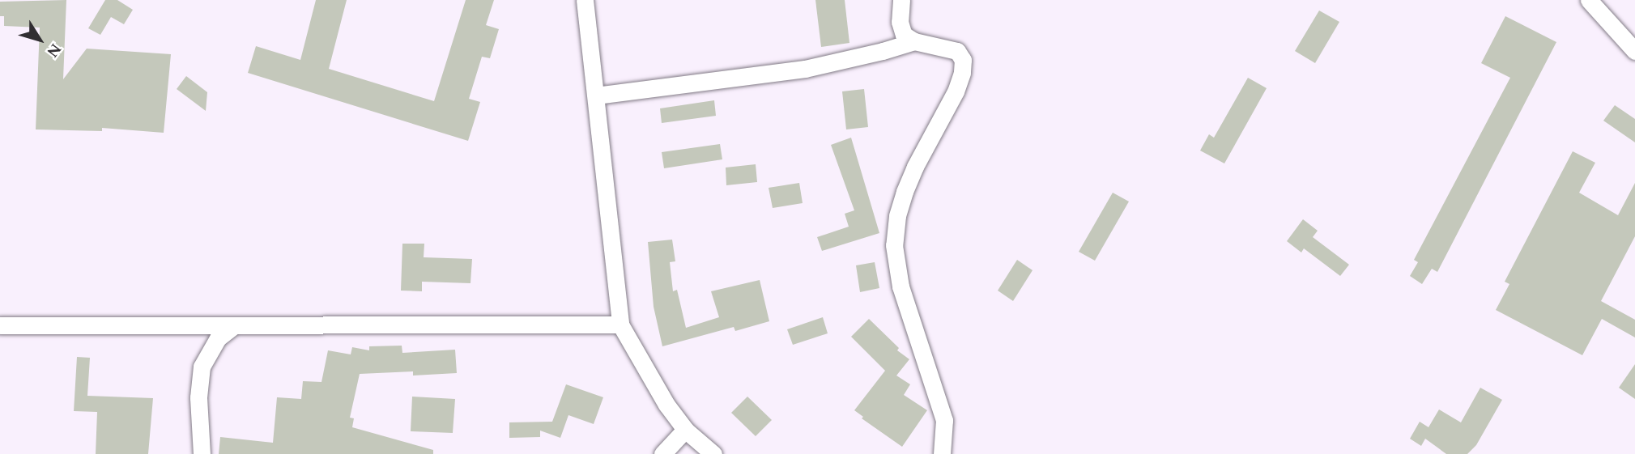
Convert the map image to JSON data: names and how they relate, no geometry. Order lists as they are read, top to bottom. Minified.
{"north":"bottom right"}
